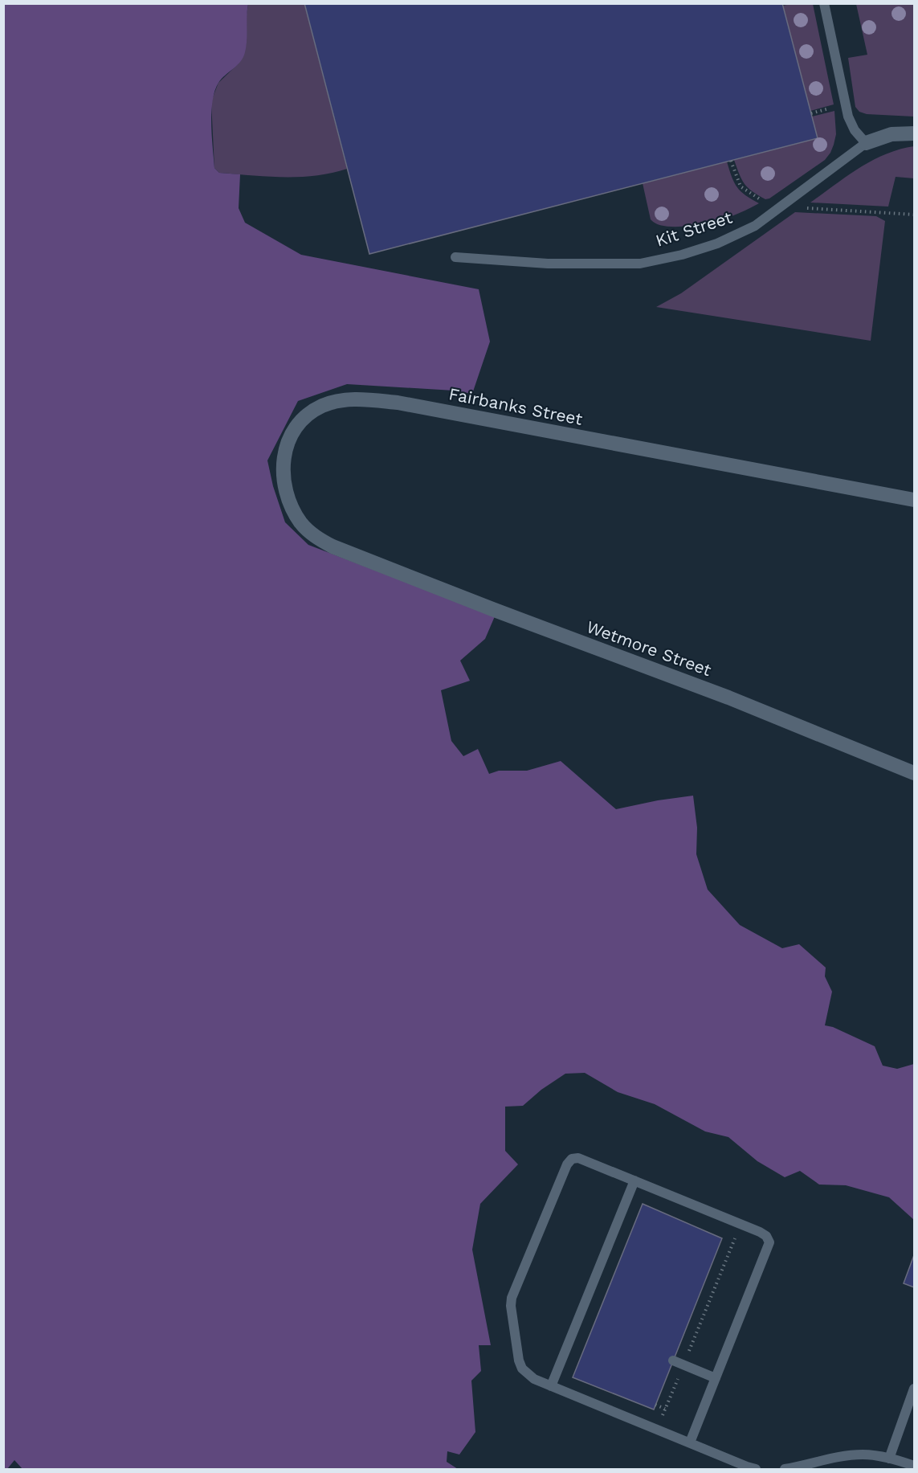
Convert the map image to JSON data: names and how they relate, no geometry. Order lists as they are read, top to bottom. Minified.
{"streets":{"street":["Kit Street","Fairbanks Street","Wetmore Street"]},"crossings":[["Fairbanks Street","Wetmore Street"]]}
